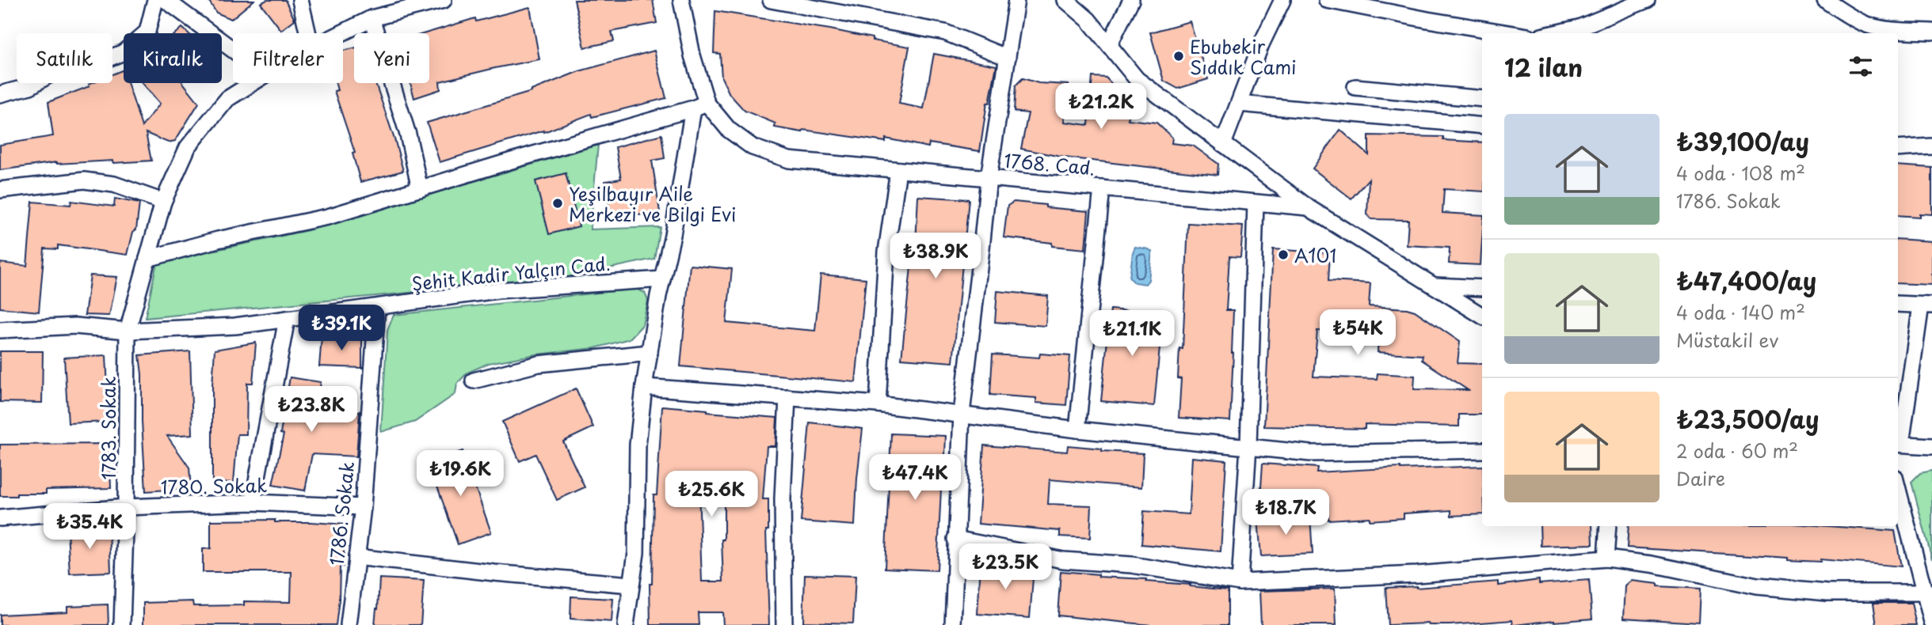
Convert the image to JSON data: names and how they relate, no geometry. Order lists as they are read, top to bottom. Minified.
{"streets":{"street":["1768. Cad.","Şehit Kadir Yalçın Cad.","1783. Sokak","1780. Sokak","1786. Sokak"]},"crossings":[["Şehit Kadir Yalçın Cad.","1783. Sokak"],["Şehit Kadir Yalçın Cad.","1786. Sokak"],["1783. Sokak","1780. Sokak"],["1780. Sokak","1786. Sokak"]],"places":["Ebubekir Sıddık Cami","Yeşilbayır Aile Merkezi ve Bilgi Evi","A101"],"page":{"chip":["Satılık","Kiralık","Filtreler","Yeni"],"heading":"12 ilan","price":["₺21.2K","₺38.9K","₺39.1K","₺54K","₺21.1K","₺23.8K","₺19.6K","₺47.4K","₺25.6K","₺18.7K","₺35.4K","₺23.5K"],"list":[{"name":"₺39,100/ay","note":"4 oda · 108 m² · 1786. Sokak"},{"name":"₺47,400/ay","note":"4 oda · 140 m² · Müstakil ev"},{"name":"₺23,500/ay","note":"2 oda · 60 m² · Daire"}]}}
